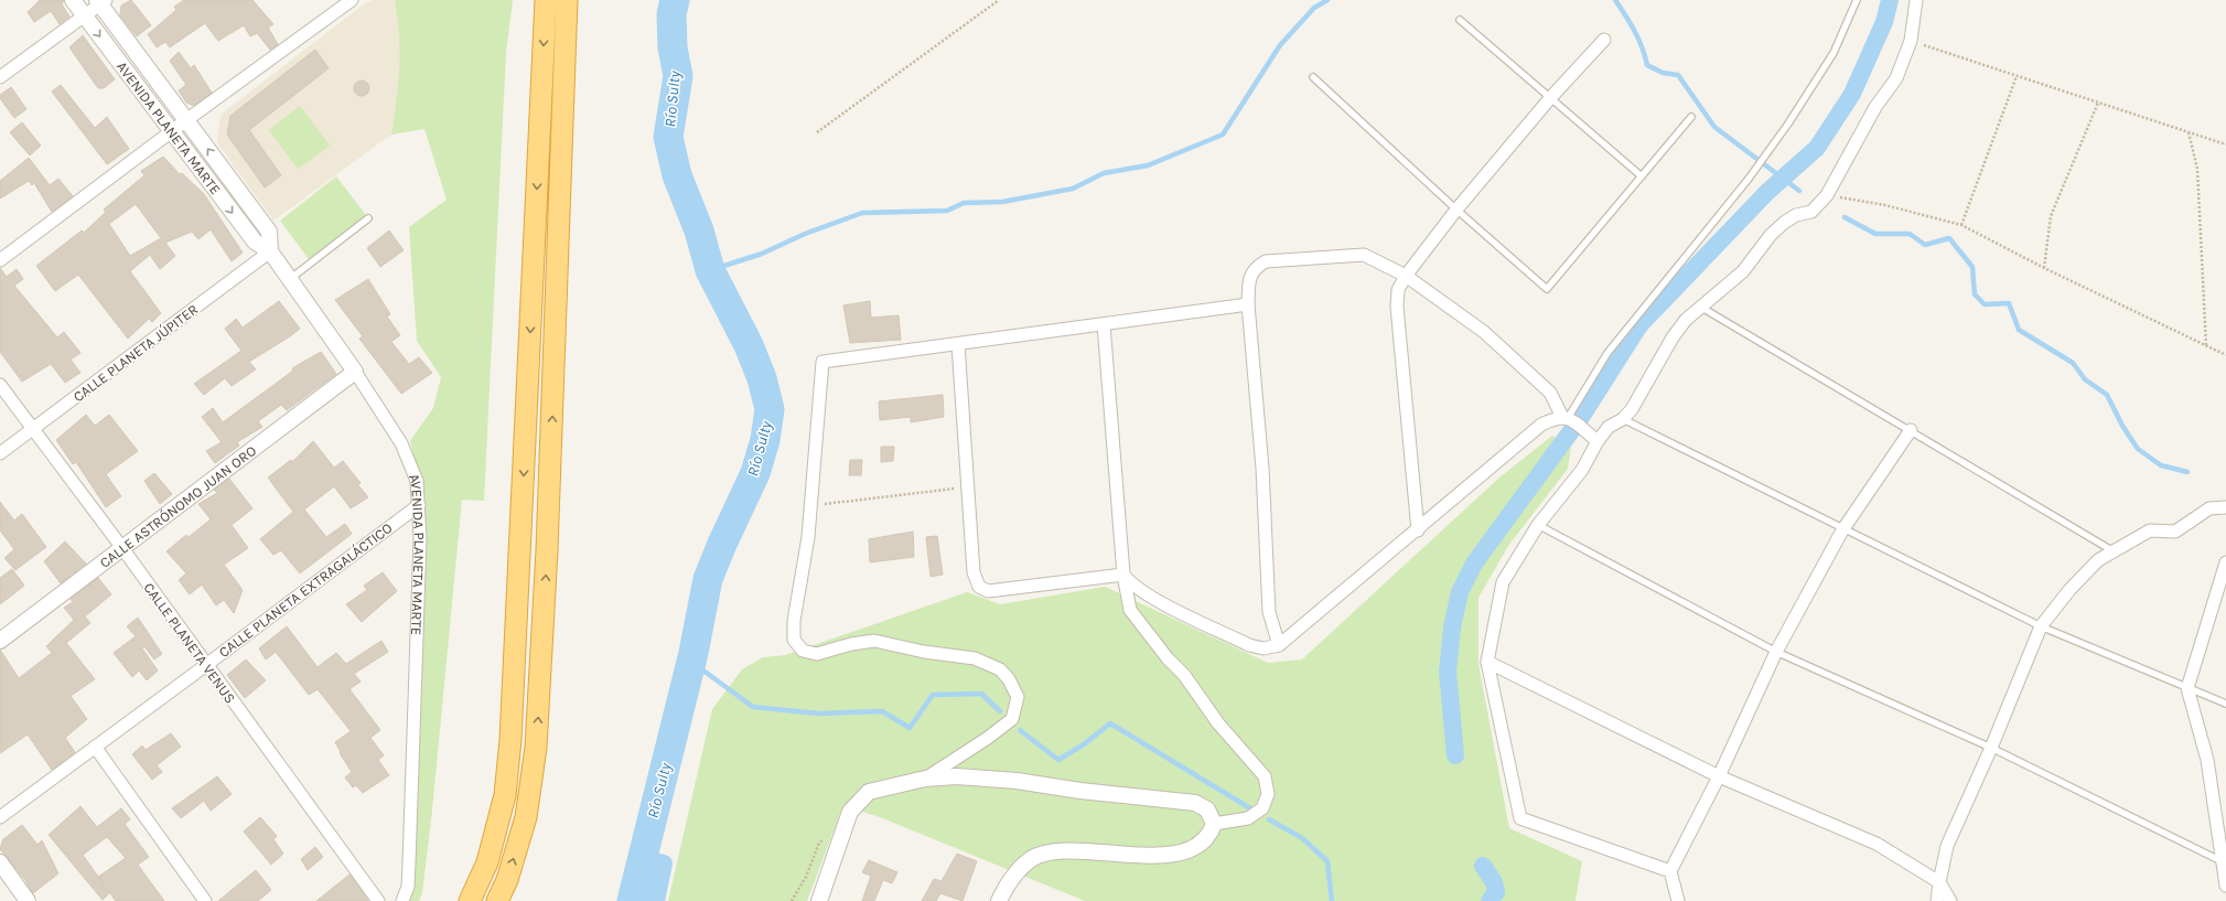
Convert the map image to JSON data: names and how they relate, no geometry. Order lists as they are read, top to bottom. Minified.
{"streets":{"street":["AVENIDA PLANETA MARTE","CALLE PLANETA JÚPITER","CALLE ASTRÓNOMO JUAN ORO","CALLE PLANETA EXTRAGALÁCTICO","CALLE PLANETA VENUS"]},"crossings":[["AVENIDA PLANETA MARTE","CALLE PLANETA JÚPITER"],["AVENIDA PLANETA MARTE","CALLE ASTRÓNOMO JUAN ORO"],["AVENIDA PLANETA MARTE","CALLE PLANETA EXTRAGALÁCTICO"],["CALLE PLANETA JÚPITER","CALLE PLANETA VENUS"],["CALLE ASTRÓNOMO JUAN ORO","CALLE PLANETA VENUS"],["CALLE PLANETA EXTRAGALÁCTICO","CALLE PLANETA VENUS"]],"water":["Río Sulty"]}
